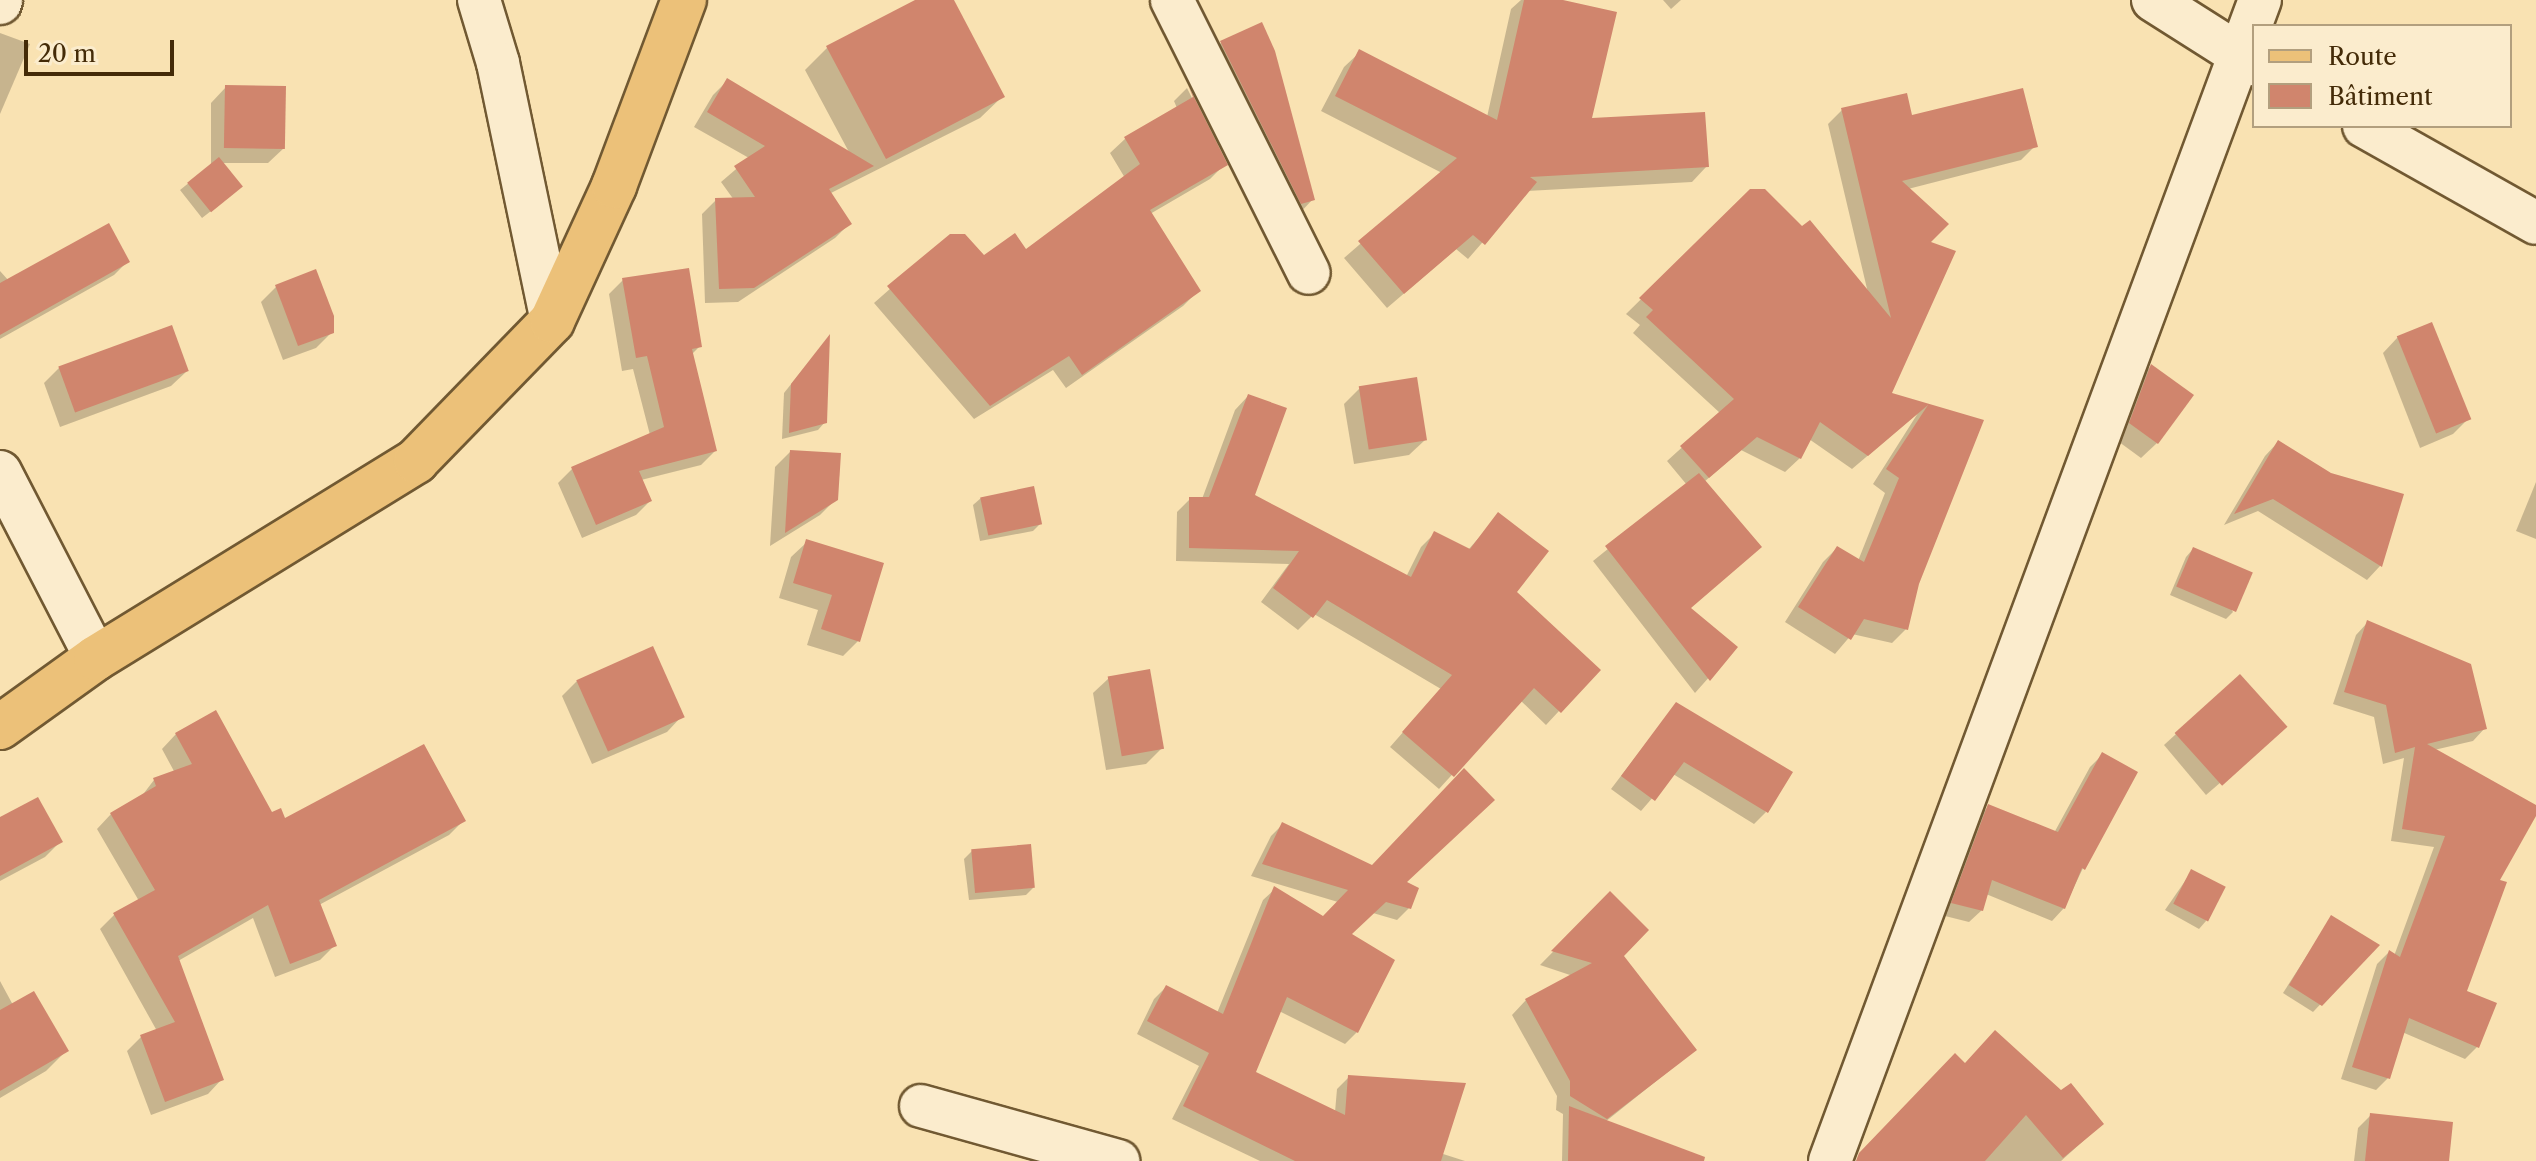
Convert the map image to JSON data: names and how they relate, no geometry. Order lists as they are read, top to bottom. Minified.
{"legend":["Route","Bâtiment"],"scale_bar":"20 m"}
